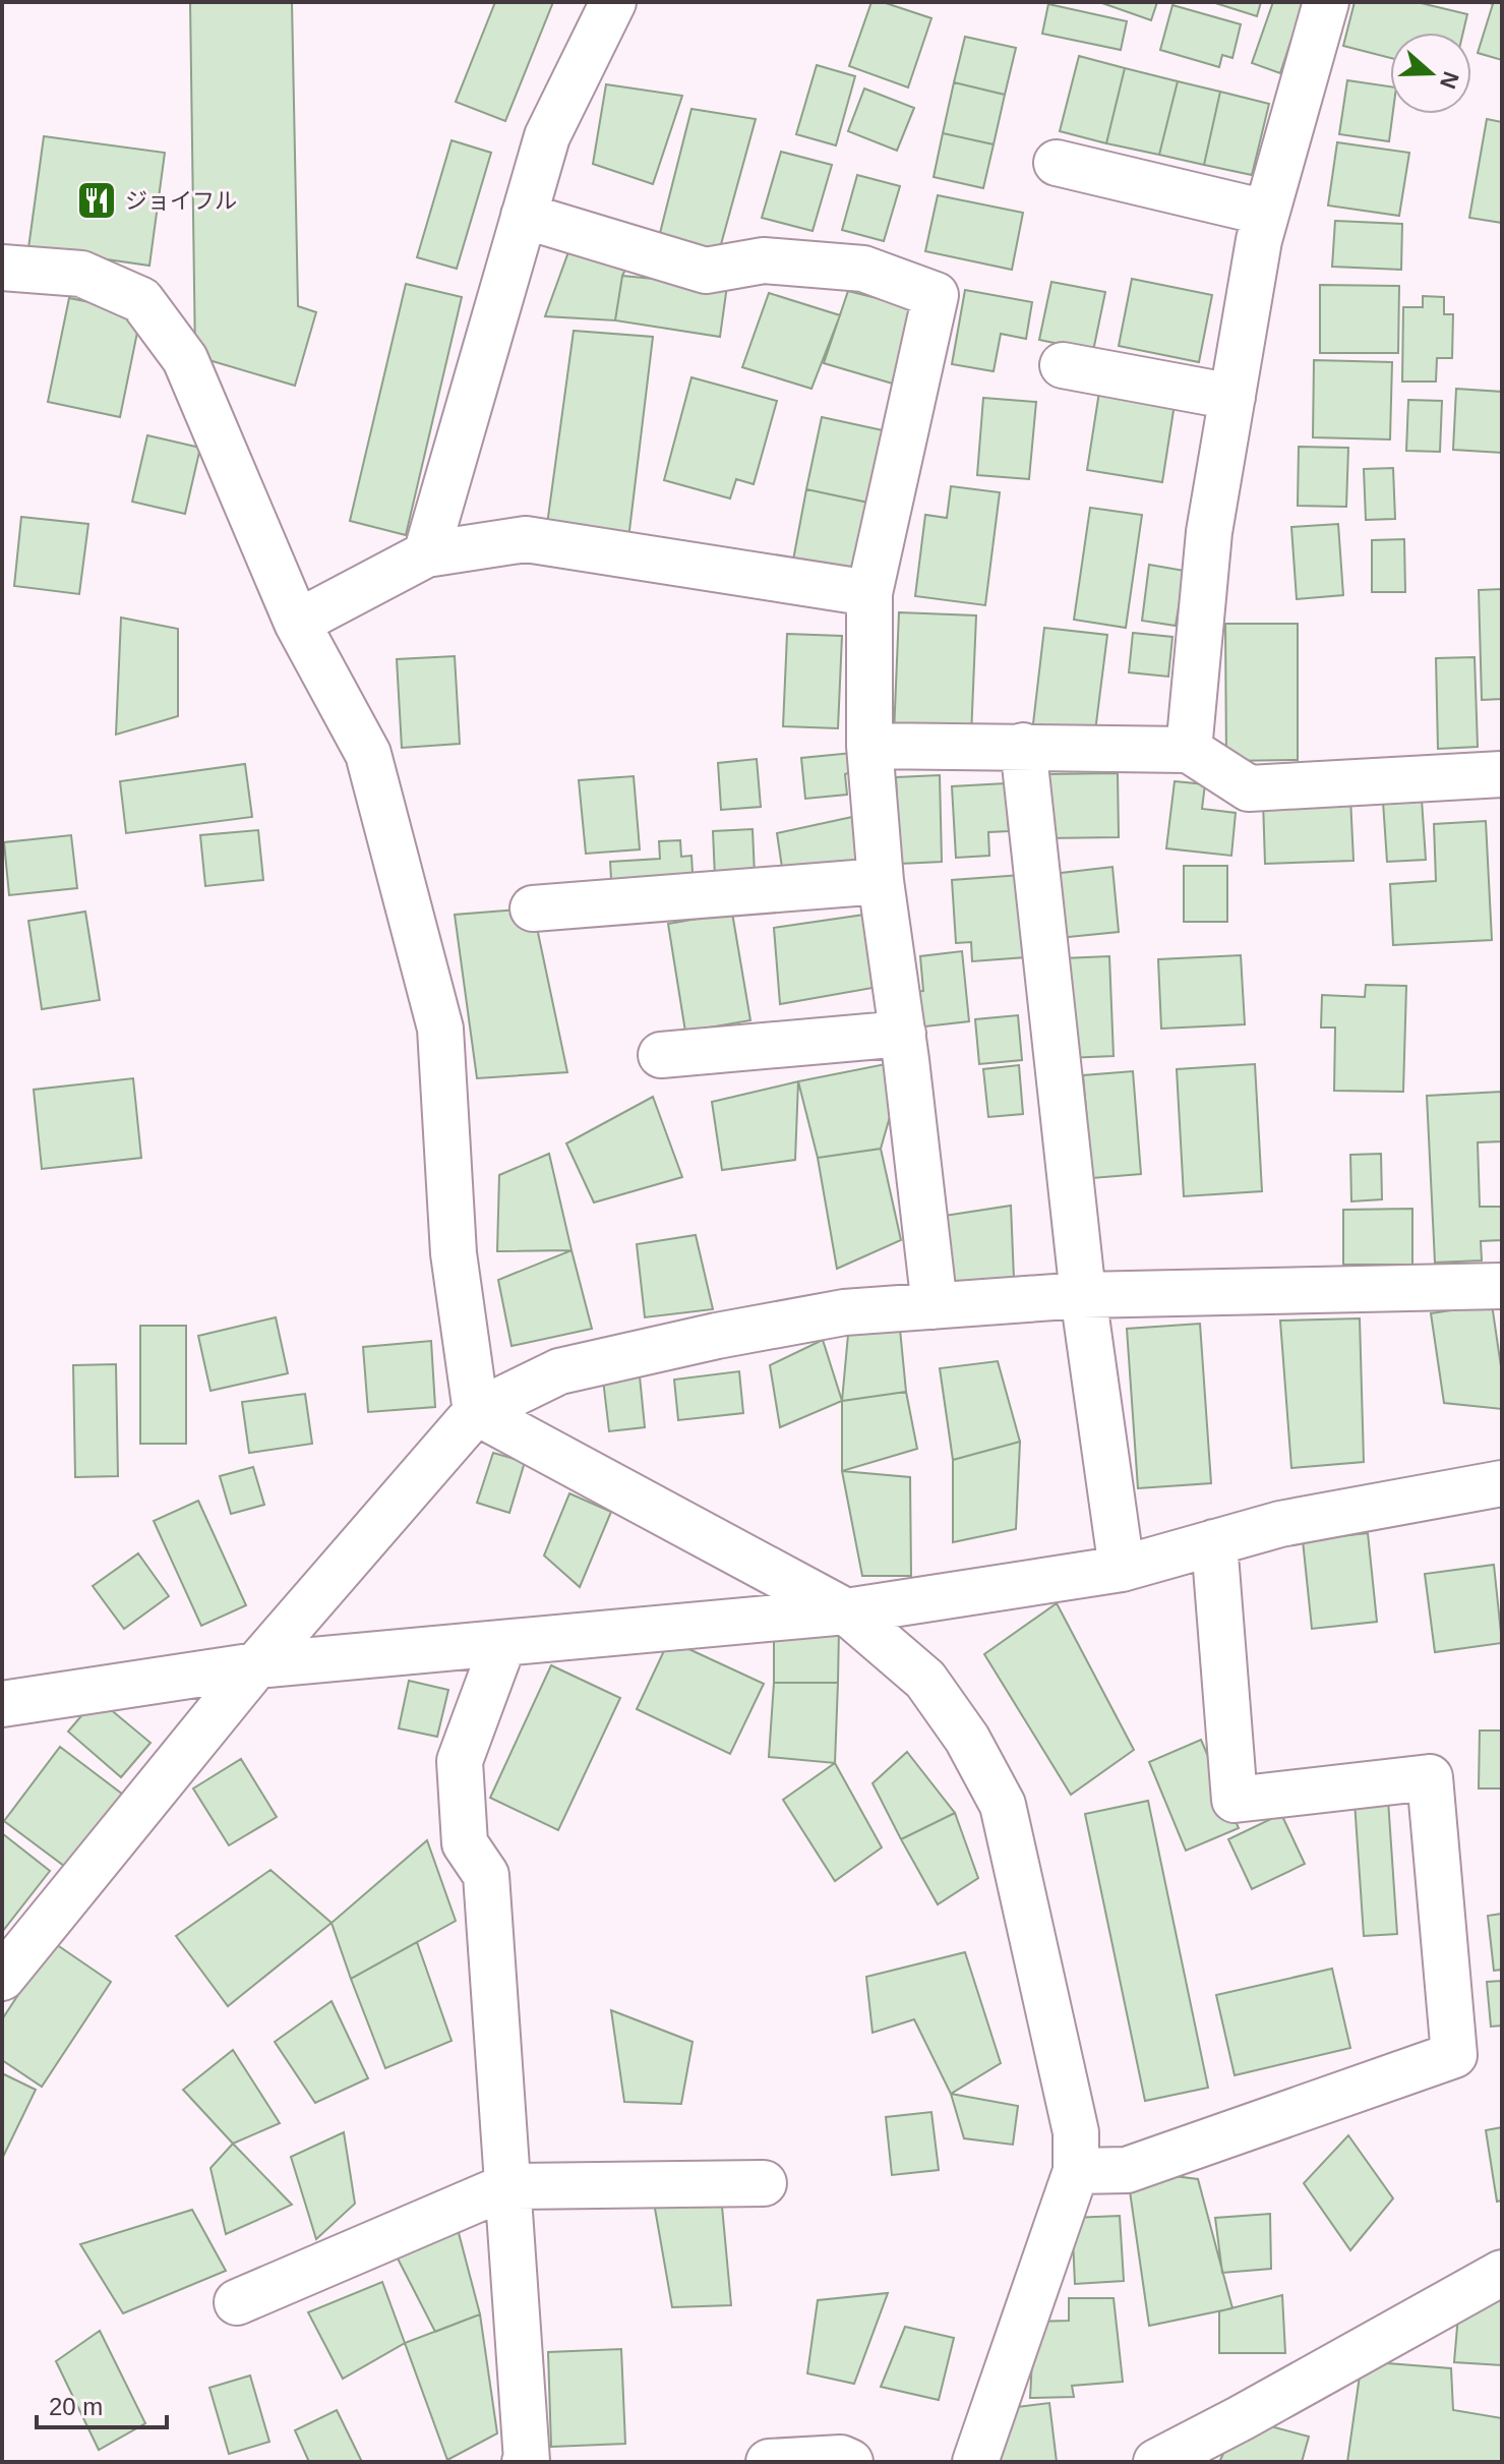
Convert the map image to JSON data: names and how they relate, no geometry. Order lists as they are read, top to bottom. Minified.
{"places":{"restaurant":["ジョイフル"]},"scale_bar":"20 m","north":"right"}
